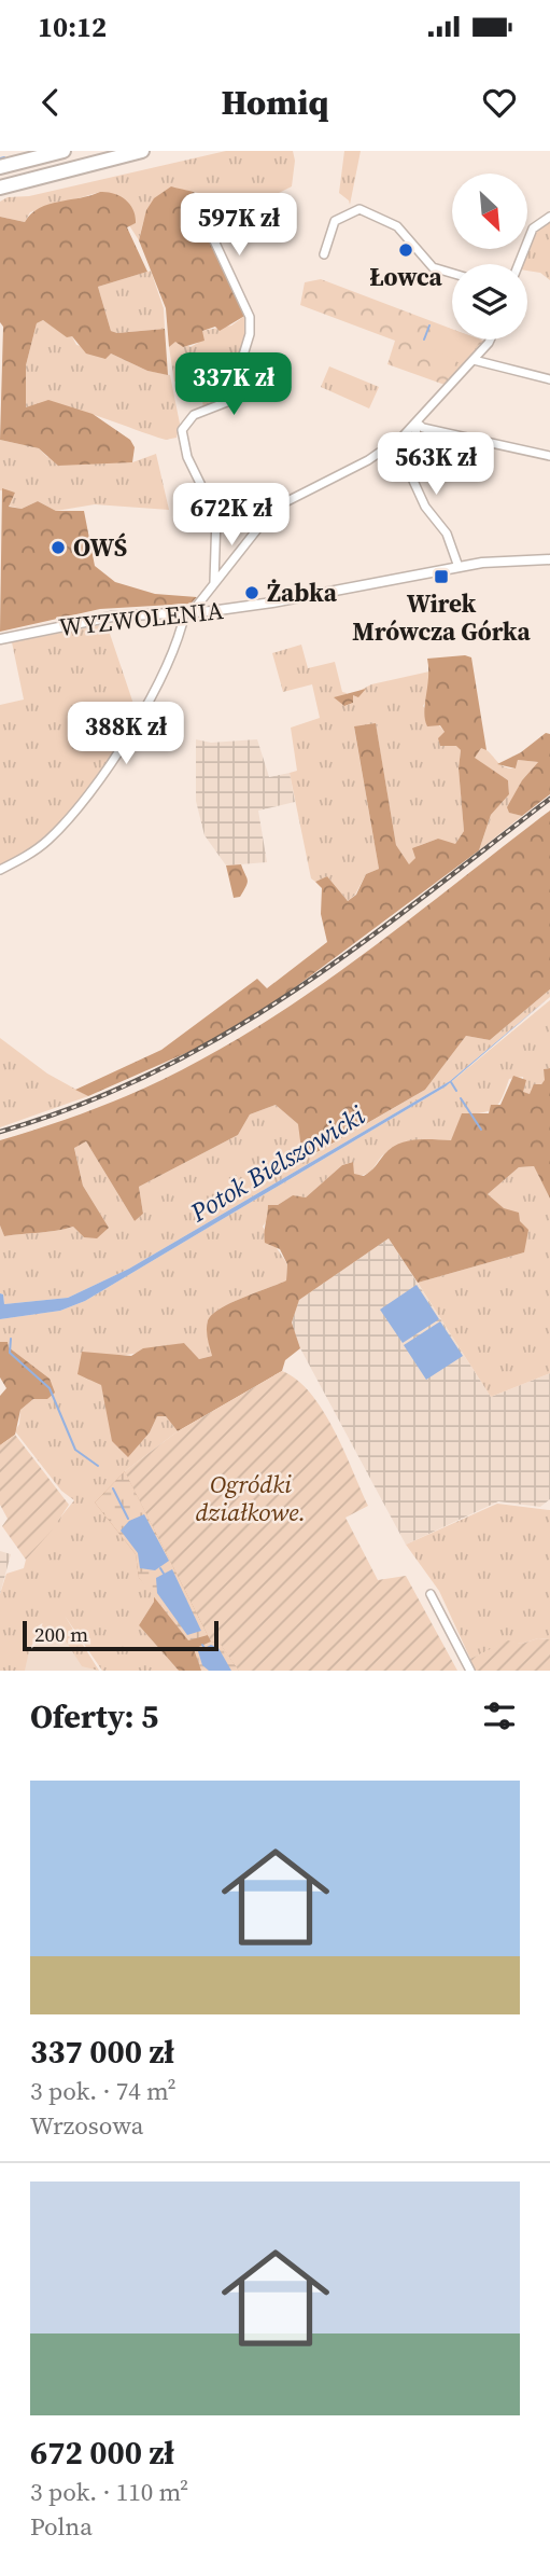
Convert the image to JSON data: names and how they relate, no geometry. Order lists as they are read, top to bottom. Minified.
{"streets":{"street":["WYZWOLENIA"]},"water":["Potok Bielszowicki"],"parks":["Ogródki działkowe."],"places":{"other":["Łowca","OWŚ","Żabka"],"transit":["Wirek Mrówcza Górka"]},"scale_bar":"200 m","north":"bottom right","page":{"status":"10:12","header":"Homiq","price":["597K zł","337K zł","563K zł","672K zł","388K zł"],"scale":"200 m","heading":"Oferty: 5","list":[{"name":"337 000 zł","note":"3 pok. · 74 m² · Wrzosowa"},{"name":"672 000 zł","note":"3 pok. · 110 m² · Polna"}]}}
